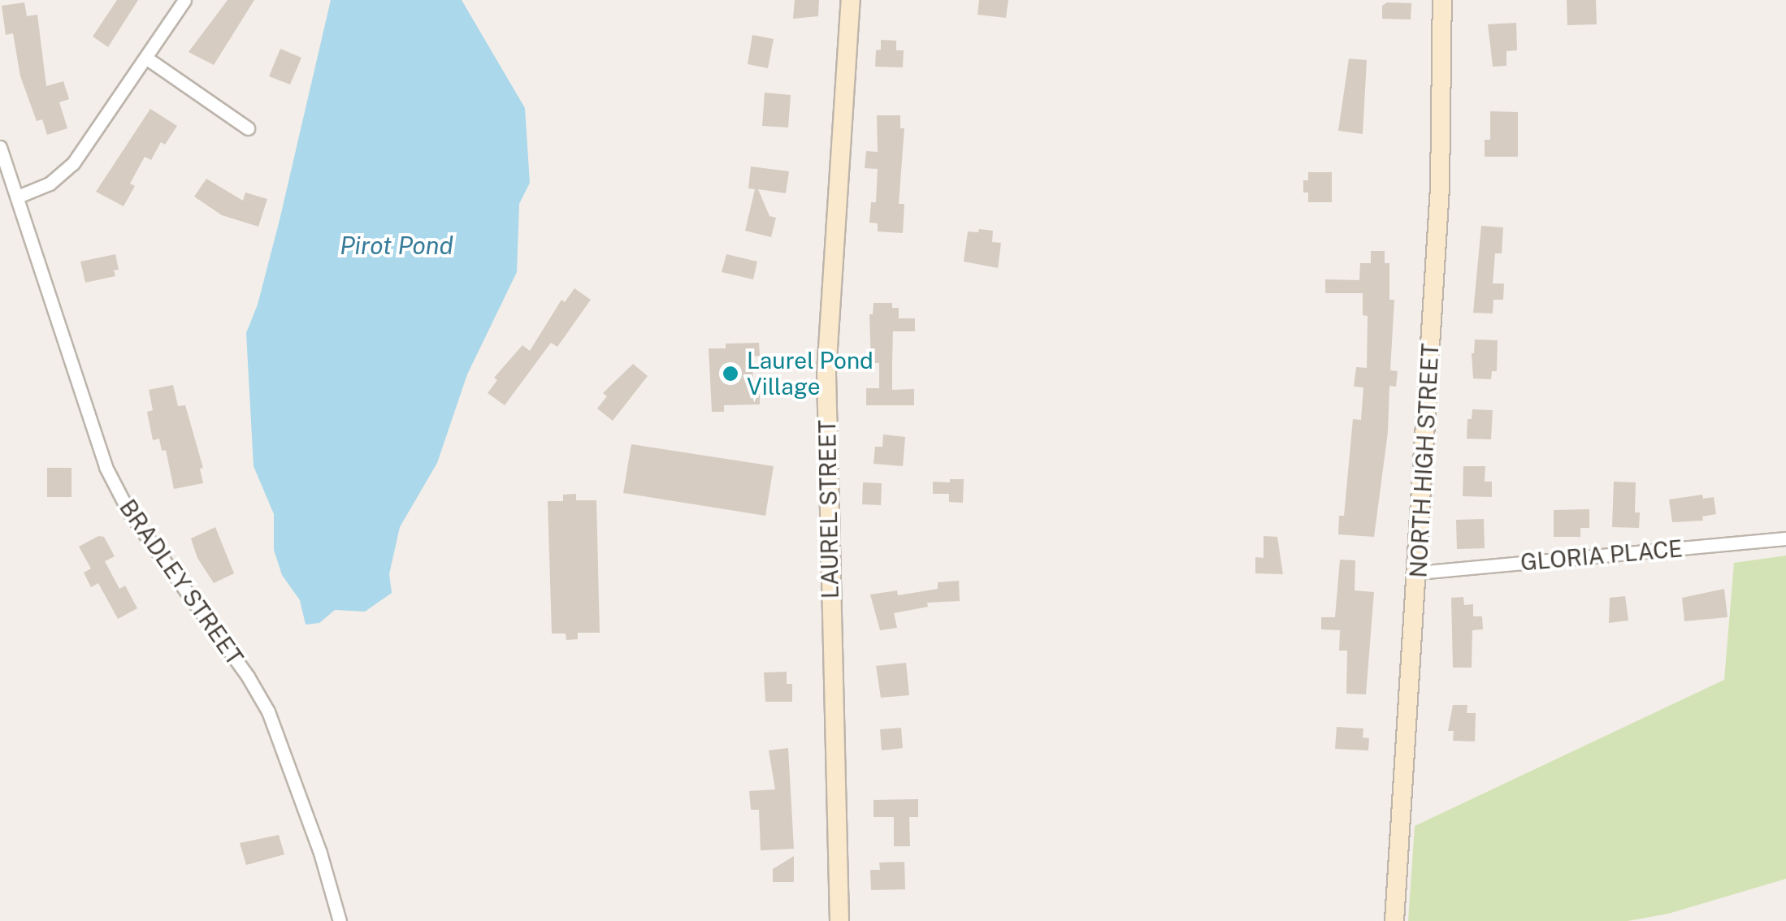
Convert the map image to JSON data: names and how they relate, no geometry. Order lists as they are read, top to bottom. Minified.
{"streets":{"main road":["NORTH HIGH STREET","LAUREL STREET"],"street":["GLORIA PLACE","BRADLEY STREET"]},"crossings":[["NORTH HIGH STREET","GLORIA PLACE"]],"water":["Pirot Pond"],"places":["Laurel Pond Village"]}
